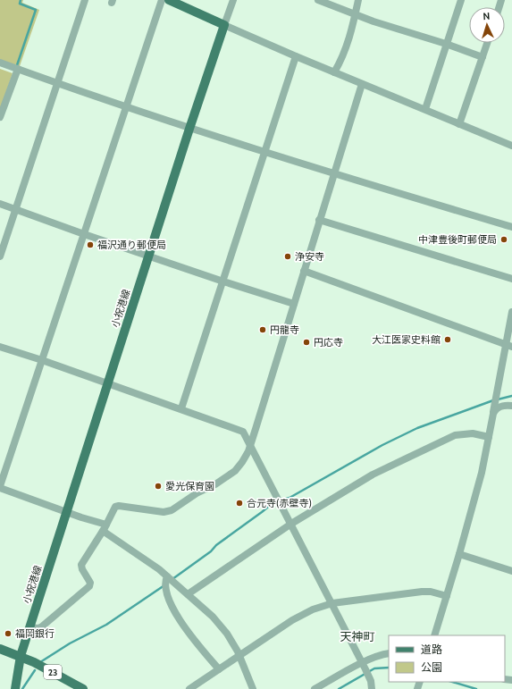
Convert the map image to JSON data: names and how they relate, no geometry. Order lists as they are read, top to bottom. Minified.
{"streets":{"main road":["小祝港線","23"]},"crossings":[["小祝港線","23"]],"districts":["天神町"],"places":["中津豊後町郵便局","福沢通り郵便局","浄安寺","円龍寺","大江医家史料館","円応寺","愛光保育園","合元寺(赤壁寺)","福岡銀行"],"legend":["道路","公園"],"north":"top"}
